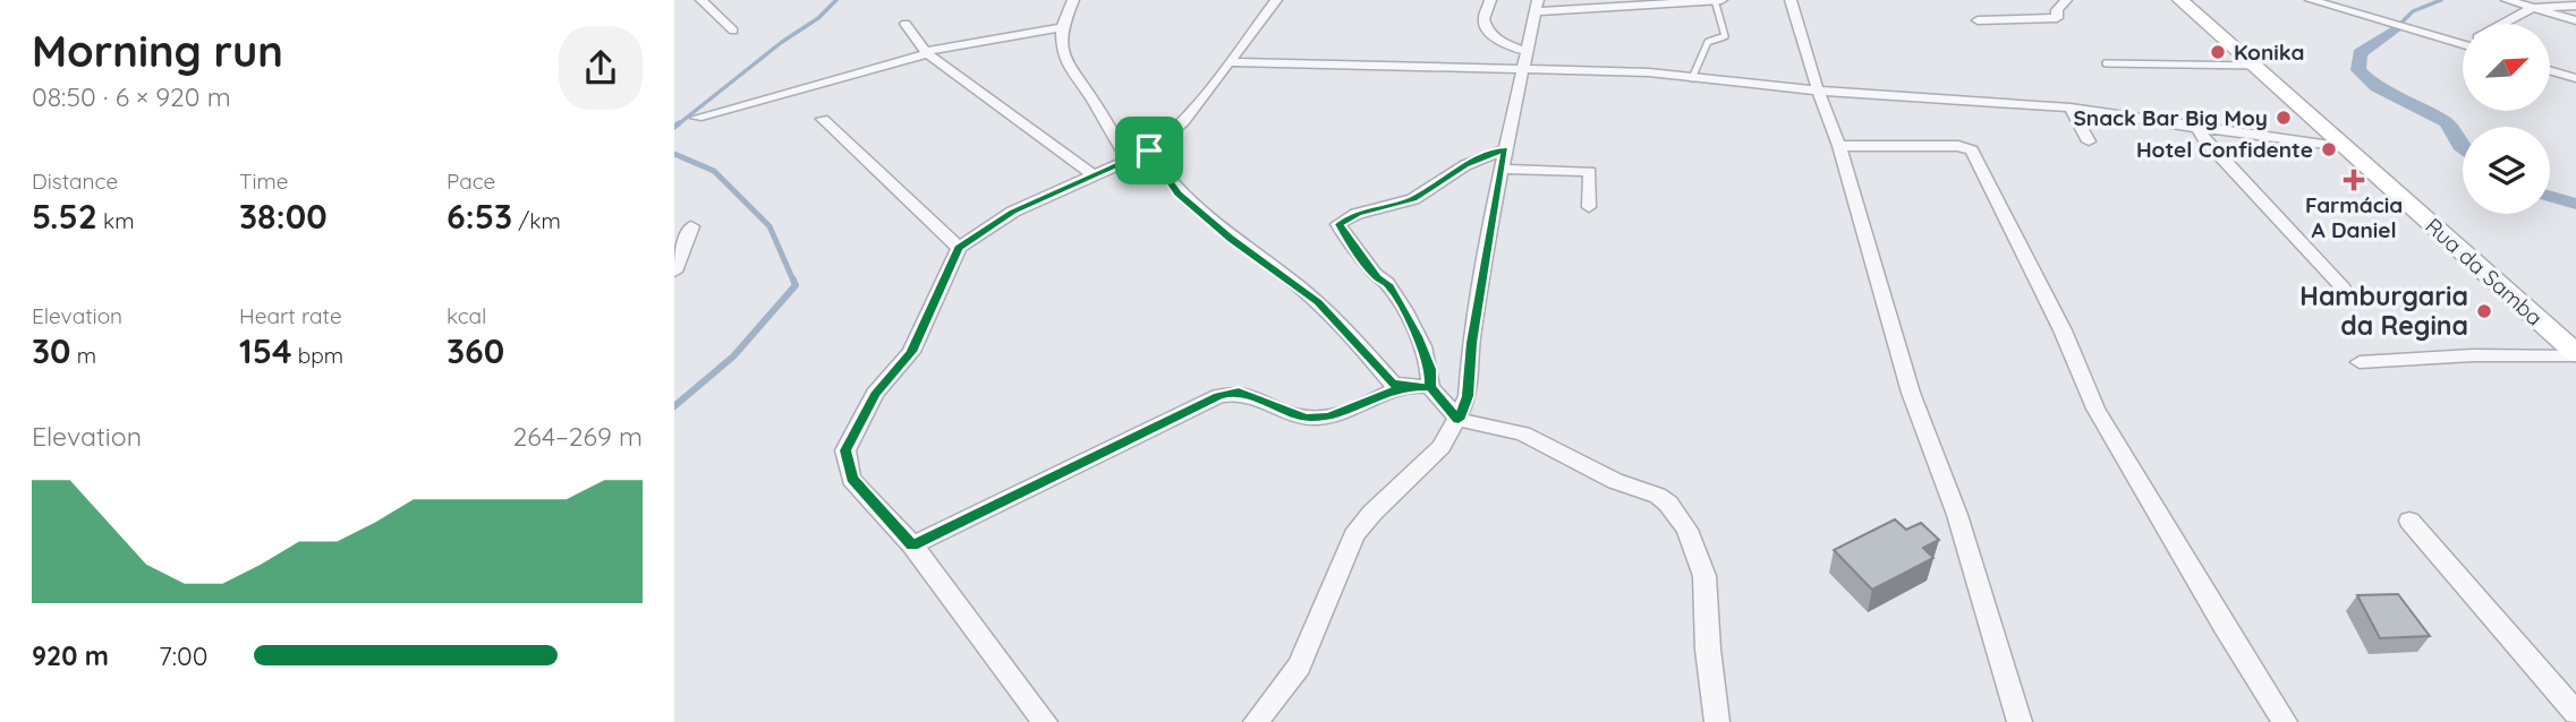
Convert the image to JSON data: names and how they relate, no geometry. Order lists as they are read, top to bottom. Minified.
{"streets":{"main road":["Rua da Samba"]},"places":{"other":["Konika","Snack Bar Big Moy","Hotel Confidente","Hamburgaria da Regina"],"health":["Farmácia A Daniel"]},"north":"top right","page":{"heading":["Morning run","08:50 · 6 × 920 m"],"stats":[["Distance","5.52 km"],["Time","38:00"],["Pace","6:53 /km"],["Elevation","30 m"],["Heart rate","154 bpm"],["kcal","360"]],"chart":["Elevation","264–269 m"],"list":[{"name":"920 m","note":"7:00"}]}}
